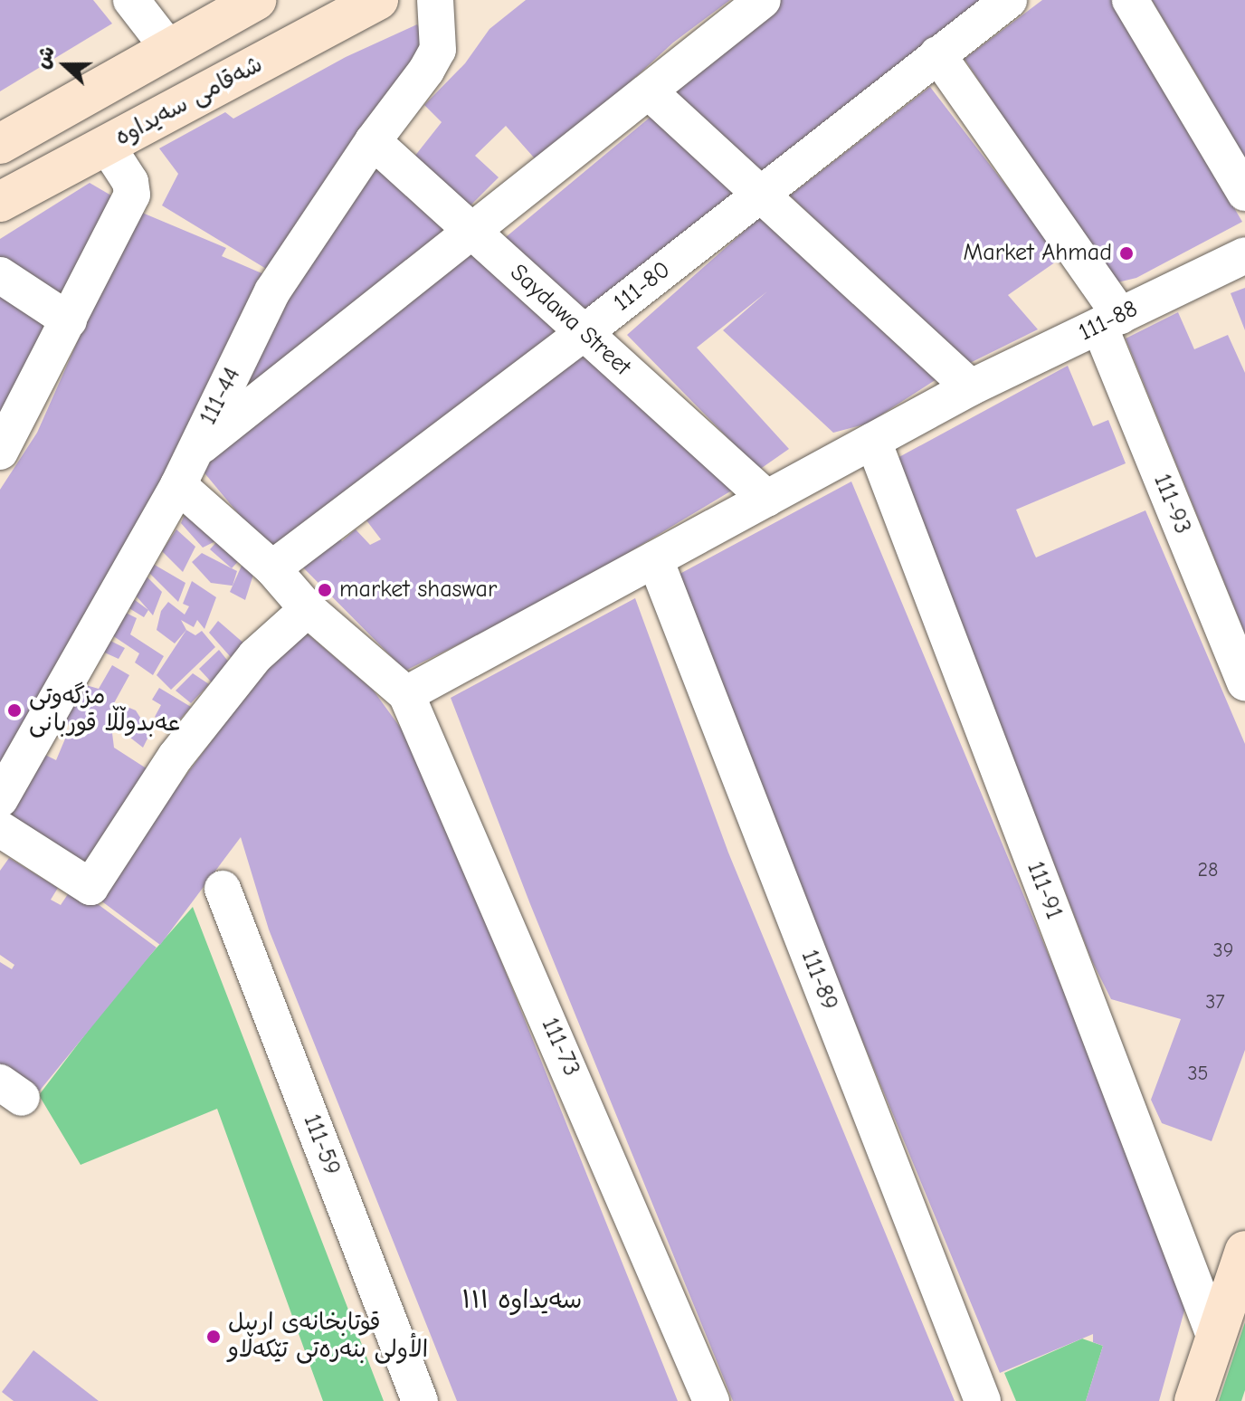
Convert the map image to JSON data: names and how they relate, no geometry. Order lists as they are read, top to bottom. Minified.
{"streets":{"street":["شەقامی سەیداوە","111-80","Saydawa Street","111-88","111-44","111-93","111-91","111-89","111-73","111-59"]},"crossings":[["111-80","Saydawa Street"],["111-80","111-93"],["Saydawa Street","111-88"],["Saydawa Street","111-44"],["111-88","111-93"],["111-88","111-91"],["111-88","111-89"],["111-88","111-73"]],"districts":["سەیداوە ١١١"],"places":["Market Ahmad","market shaswar","مزگەوتی عەبدوڵڵا قوربانی","قوتابخانەى اربيل الأولى بنەرەتی تێکەڵاو"],"house_numbers":["28","39","37","35"],"north":"left"}
